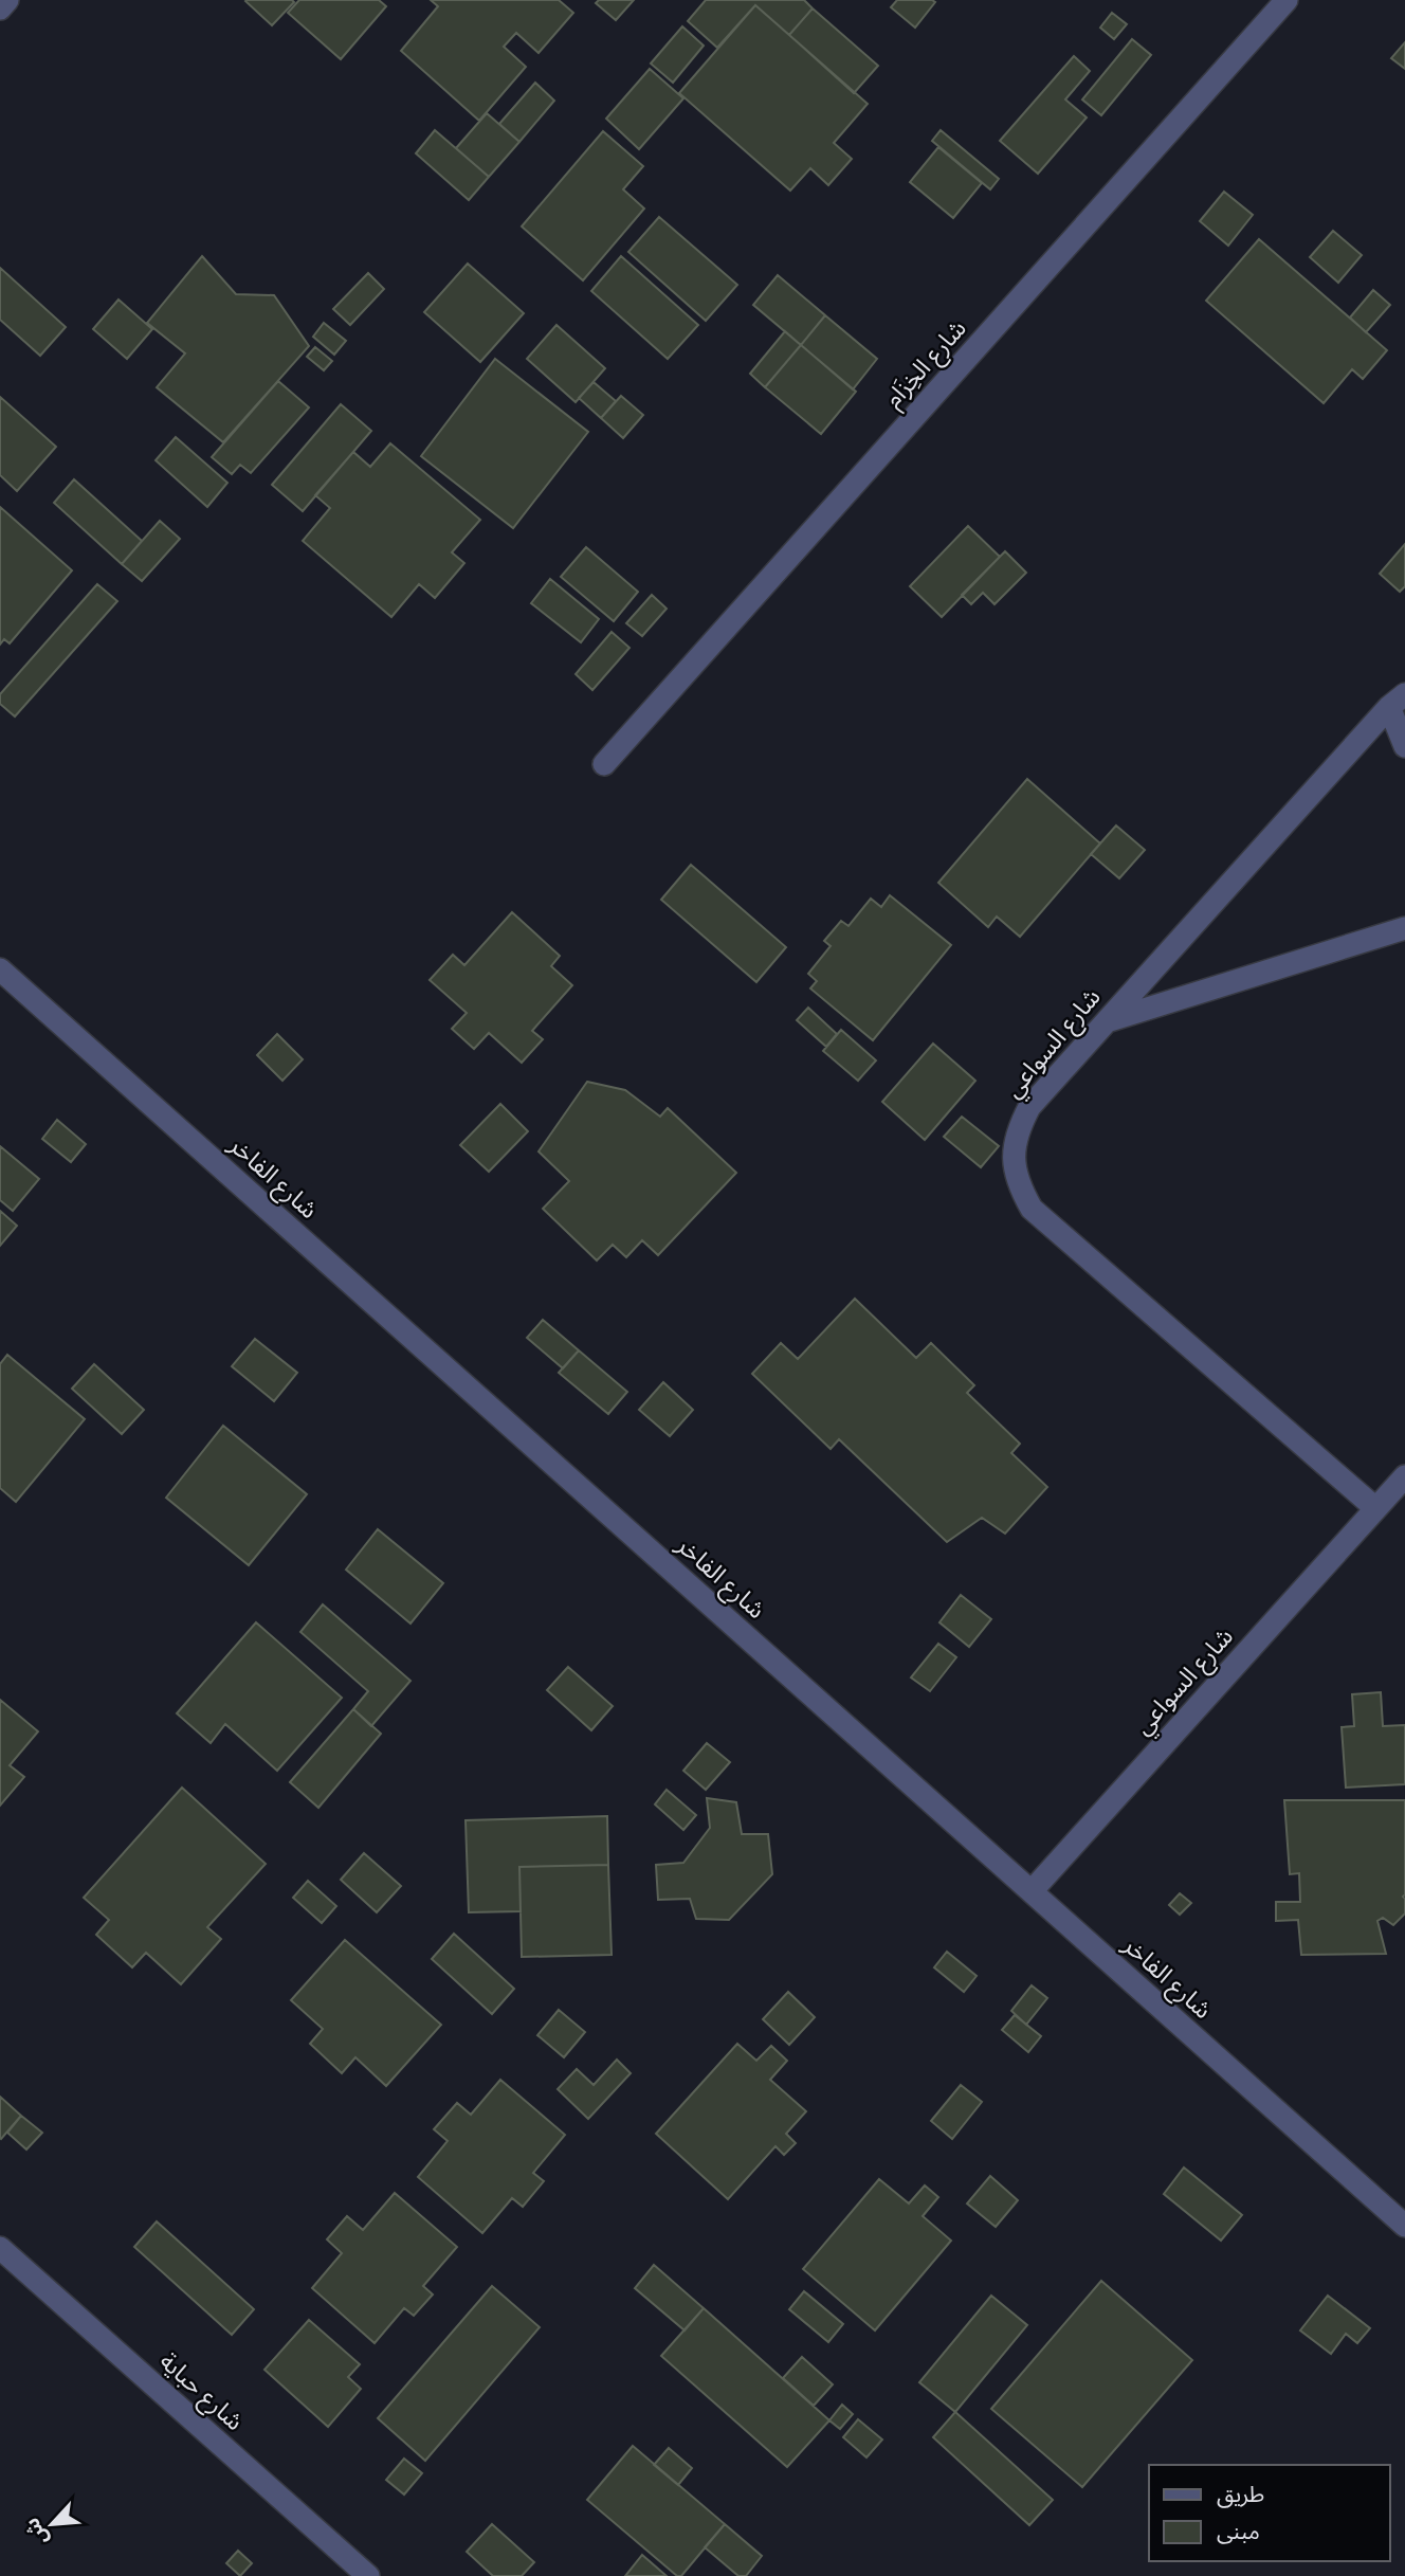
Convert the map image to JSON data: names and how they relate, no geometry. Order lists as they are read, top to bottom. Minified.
{"streets":{"street":["شارع الخِزَام","شارع السواعي","شارع الفاخر","شارع حباية"]},"crossings":[["شارع السواعي","شارع الفاخر"]],"legend":["طريق","مبنى"],"north":"bottom left"}
